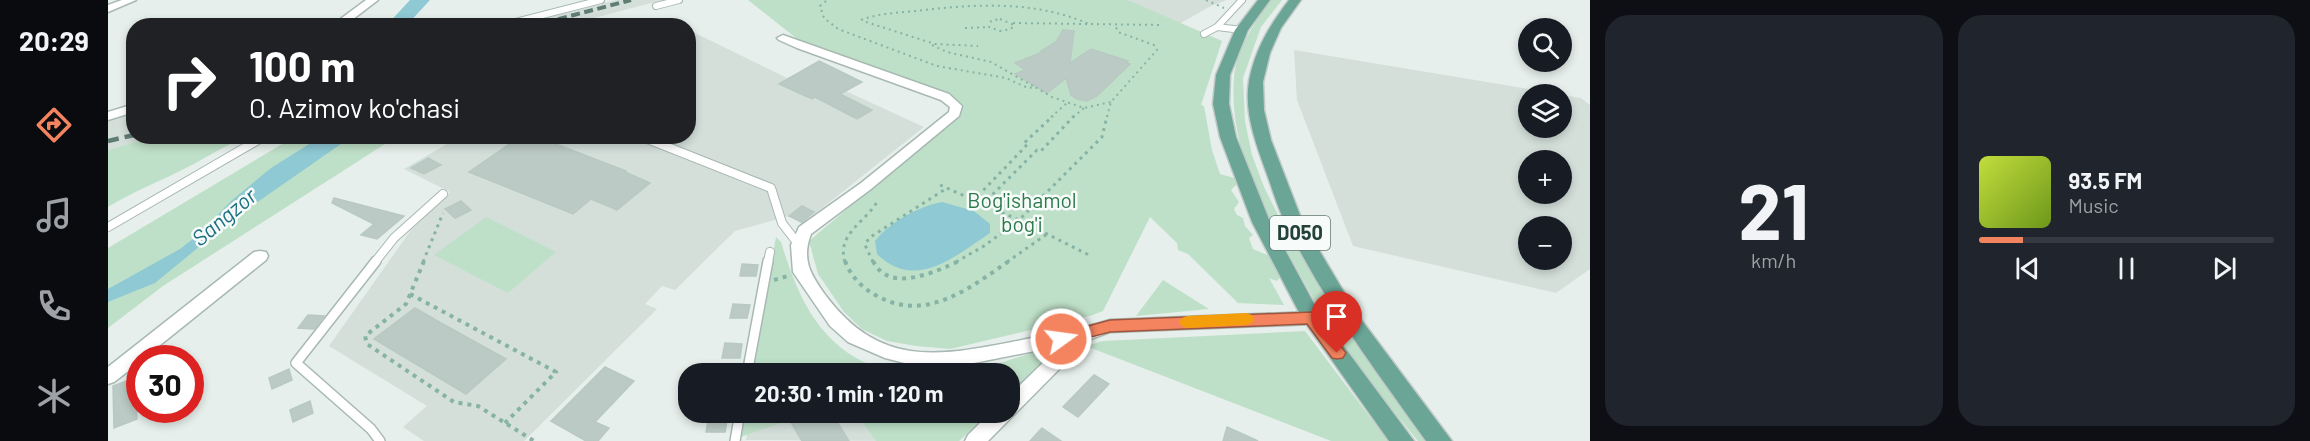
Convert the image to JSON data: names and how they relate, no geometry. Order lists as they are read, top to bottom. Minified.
{"streets":{"main road":["D050"]},"water":["Sangzor"],"parks":["Bog'ishamol bog'i"],"page":{"tabs":"20:29","tile":["21","km/h"],"map_buttons":["+","−"],"turn":["100 m","O. Azimov ko'chasi"],"song":["93.5 FM","Music"],"limit":"30","trip":"20:30 · 1 min · 120 m"}}
